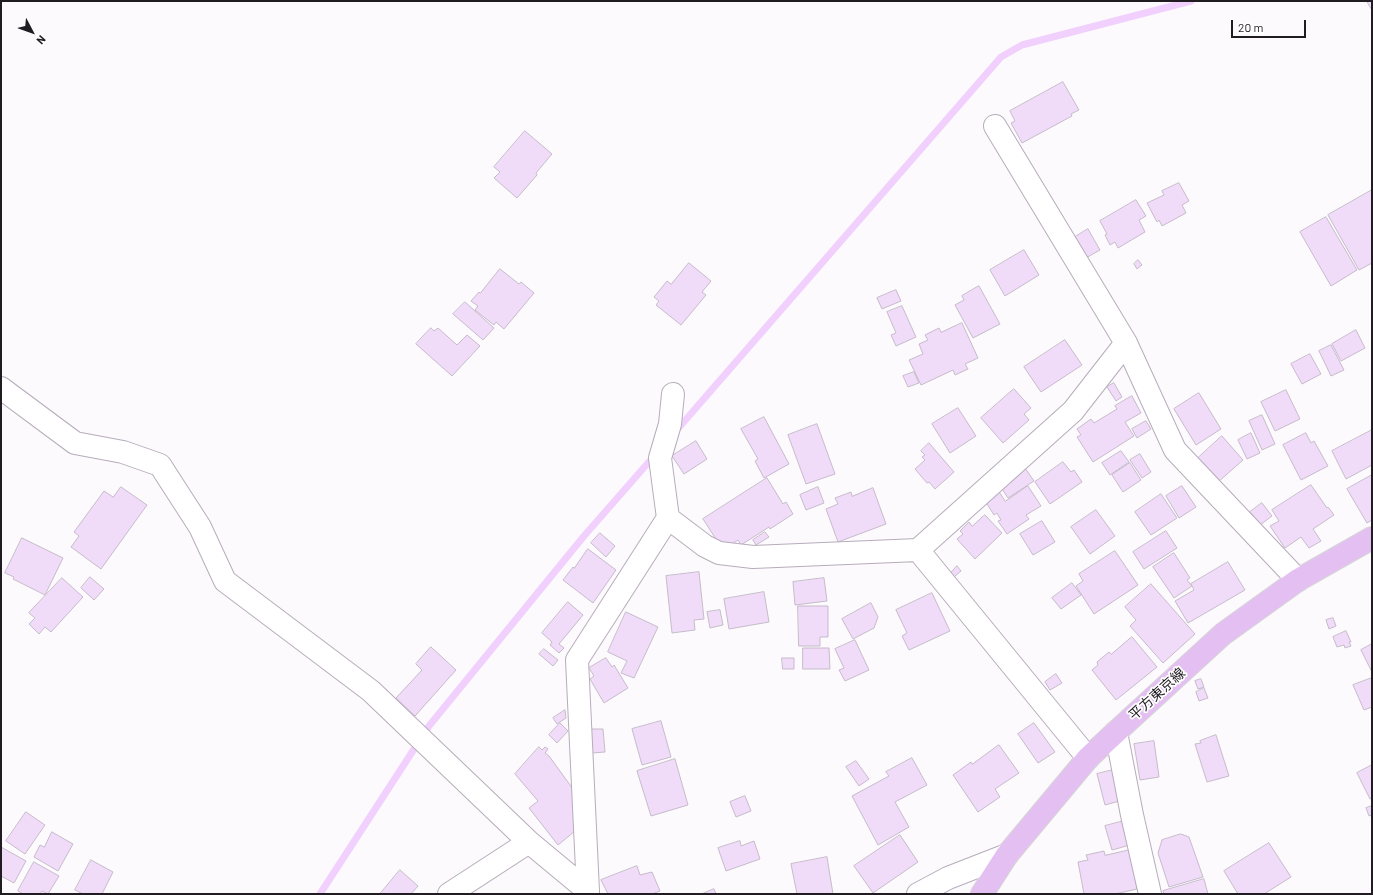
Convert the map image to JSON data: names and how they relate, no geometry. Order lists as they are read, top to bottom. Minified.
{"streets":{"main road":["平方東京線"]},"scale_bar":"20 m","north":"bottom right"}
